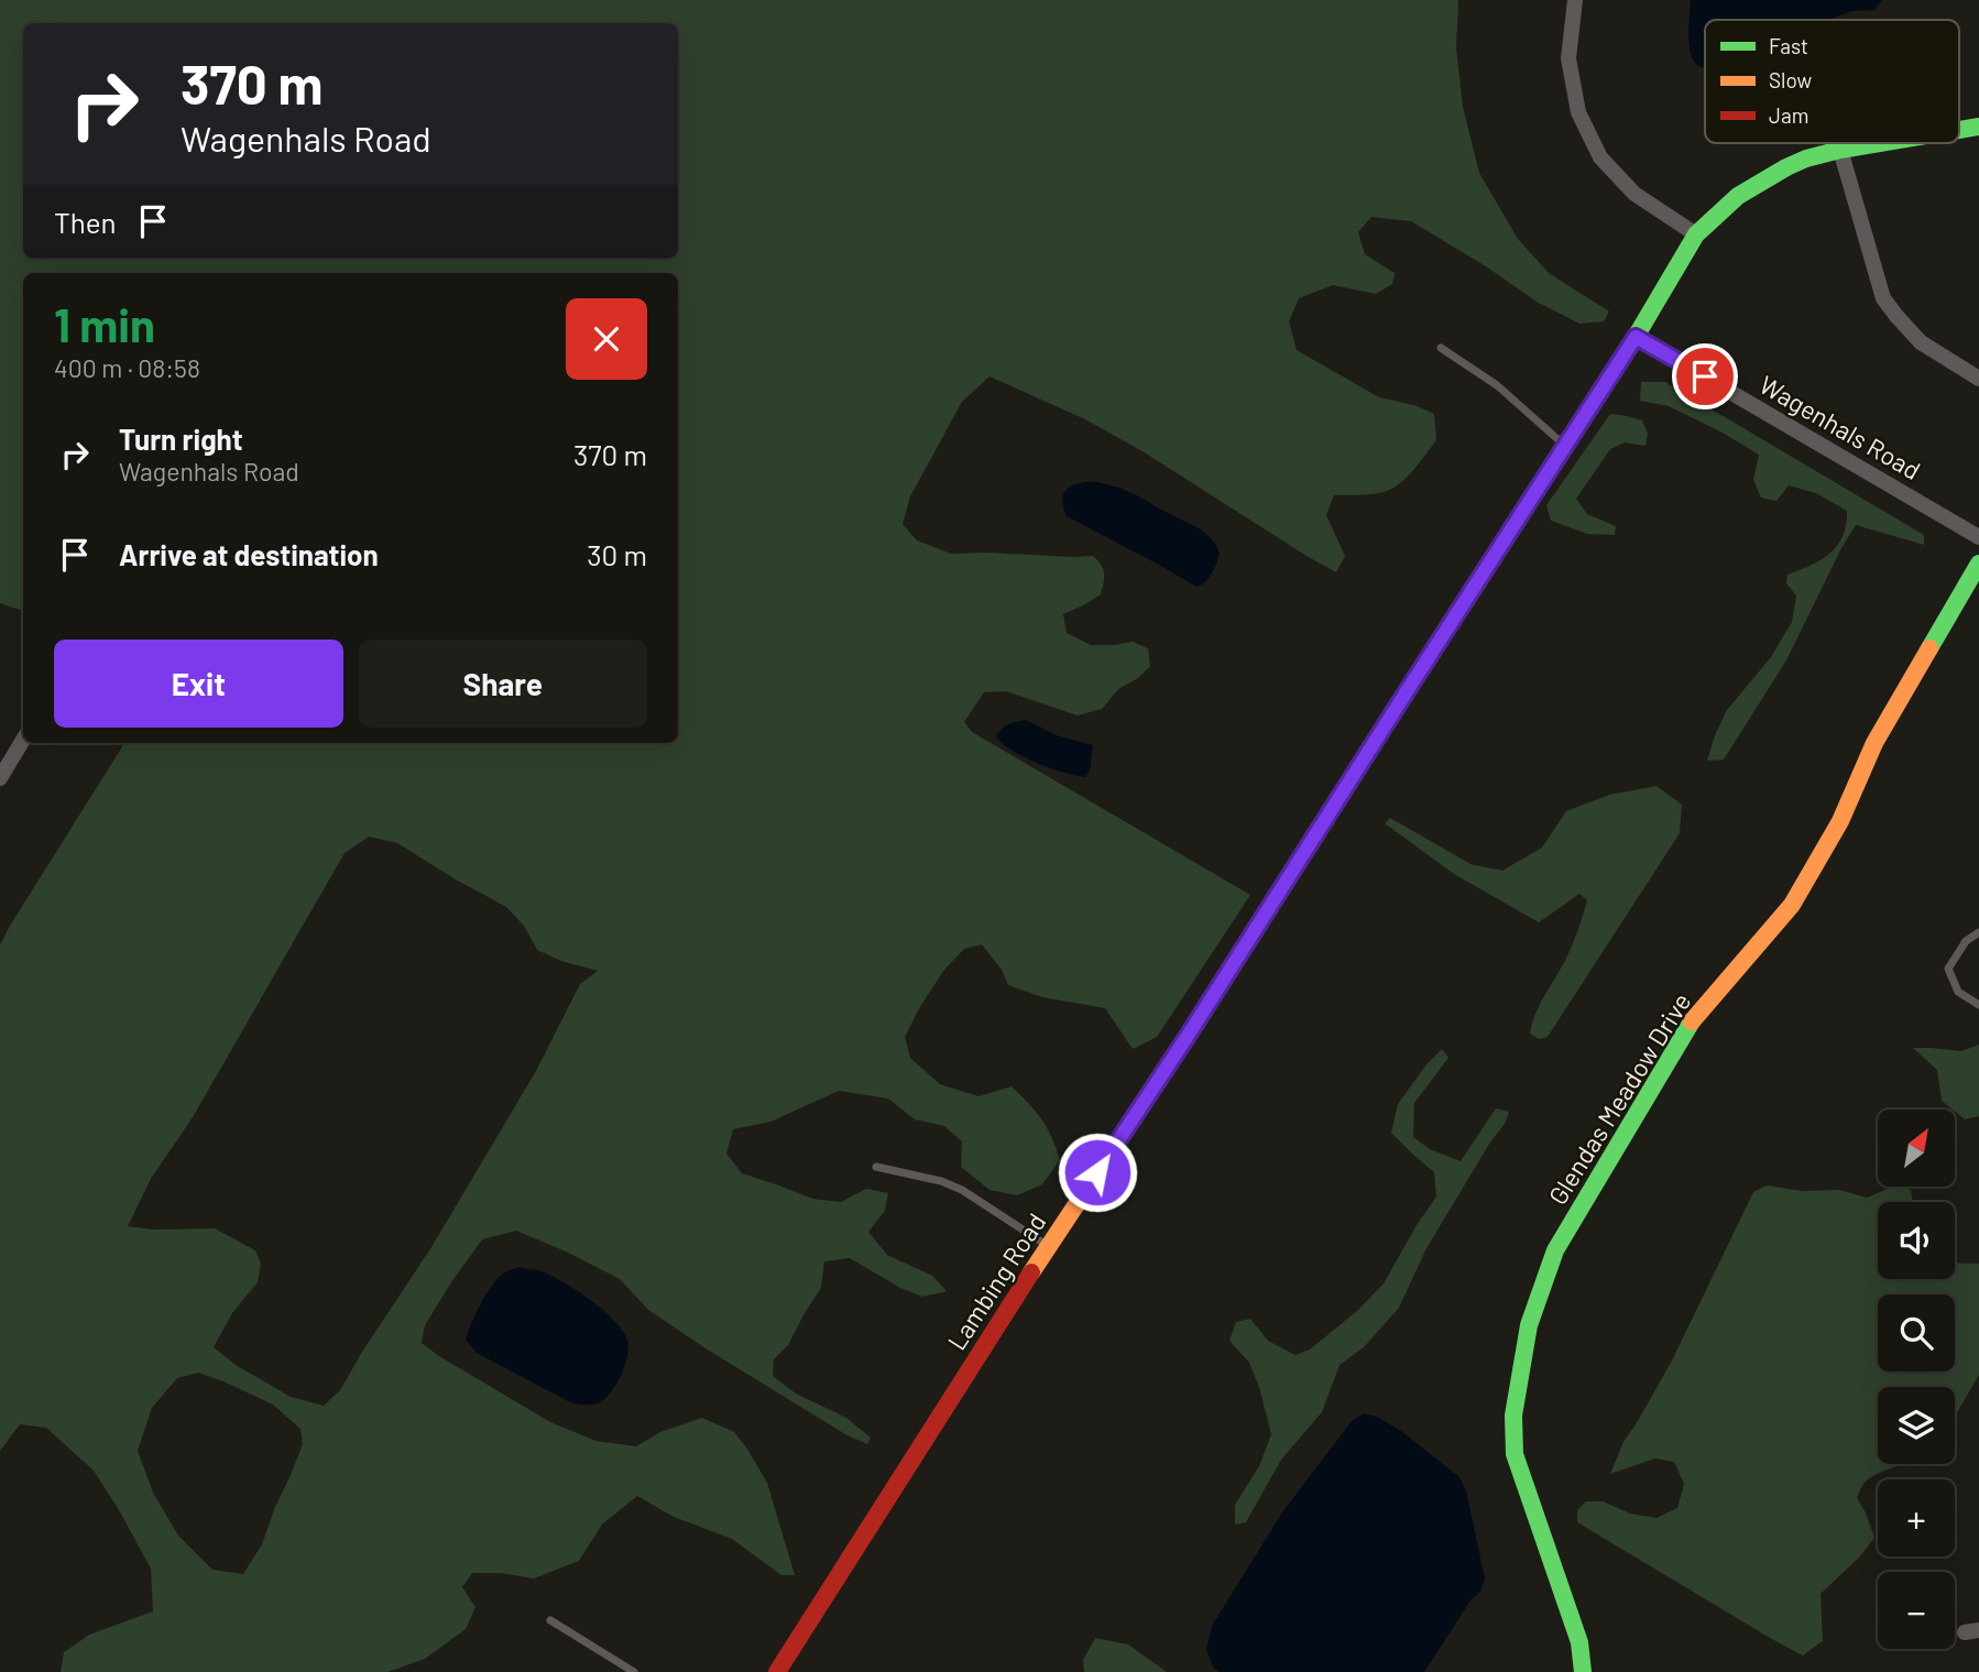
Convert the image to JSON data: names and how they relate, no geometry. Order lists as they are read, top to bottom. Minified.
{"streets":{"street":["Wagenhals Road","Glendas Meadow Drive","Lambing Road"]},"crossings":[["Wagenhals Road","Lambing Road"]],"legend":["Fast","Slow","Jam"],"north":"top right","page":{"turn":["370 m","Wagenhals Road"],"then":"Then","heading":["1 min","400 m · 08:58"],"list":[{"name":"Turn right","note":"Wagenhals Road","value":"370 m"},{"name":"Arrive at destination","value":"30 m"}],"buttons":["Exit","Share"],"map_buttons":["+","−"]}}
